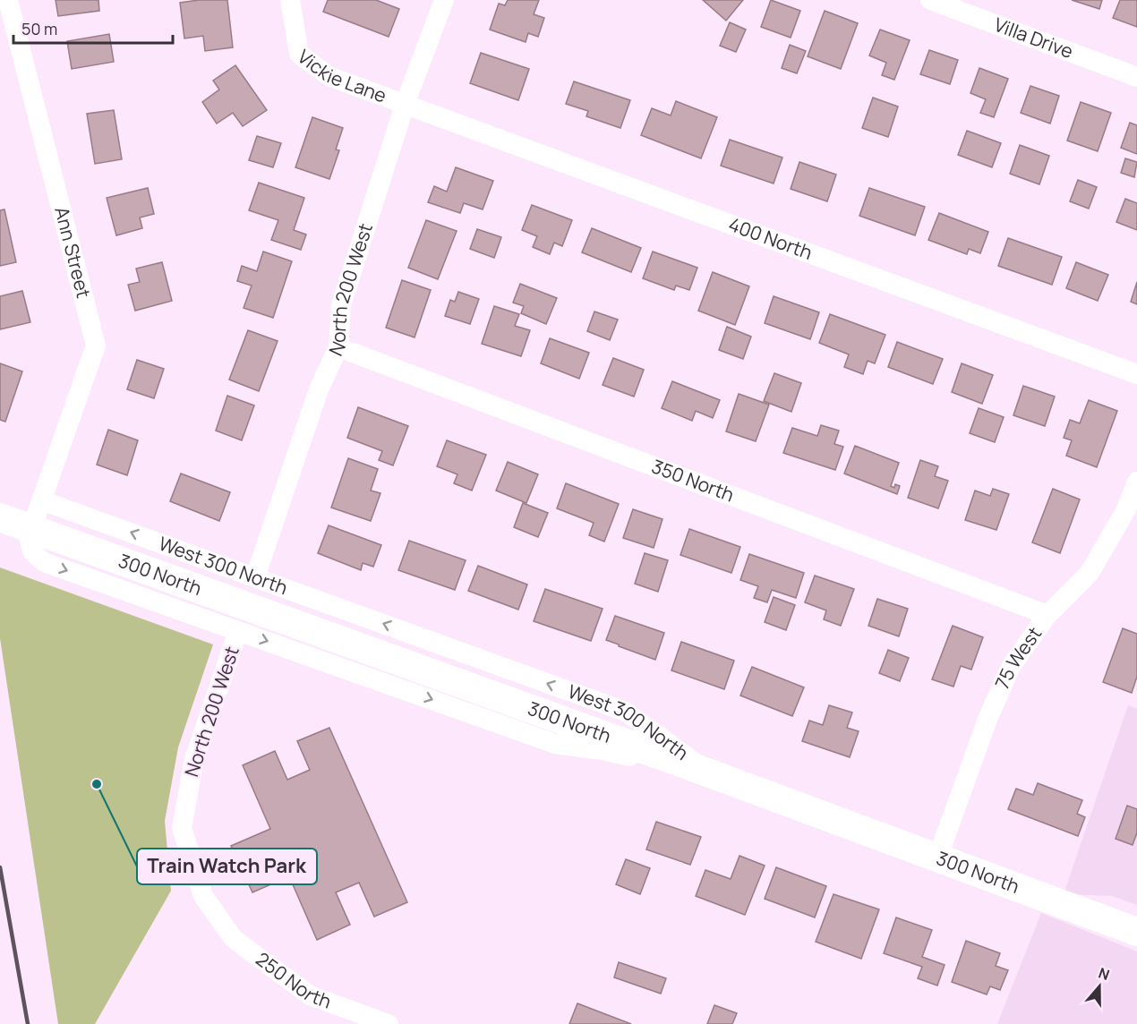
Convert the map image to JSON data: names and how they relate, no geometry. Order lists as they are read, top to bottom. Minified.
{"streets":{"main road":["300 North"],"street":["Villa Drive","Vickie Lane","400 North","Ann Street","North 200 West","350 North","West 300 North","75 West","250 North"]},"crossings":[["Vickie Lane","400 North"],["Vickie Lane","North 200 West"],["400 North","North 200 West"],["Ann Street","West 300 North"],["North 200 West","350 North"],["North 200 West","West 300 North"],["North 200 West","250 North"],["350 North","75 West"],["West 300 North","300 North"],["300 North","75 West"]],"places":["Train Watch Park"],"scale_bar":"50 m","north":"top"}
